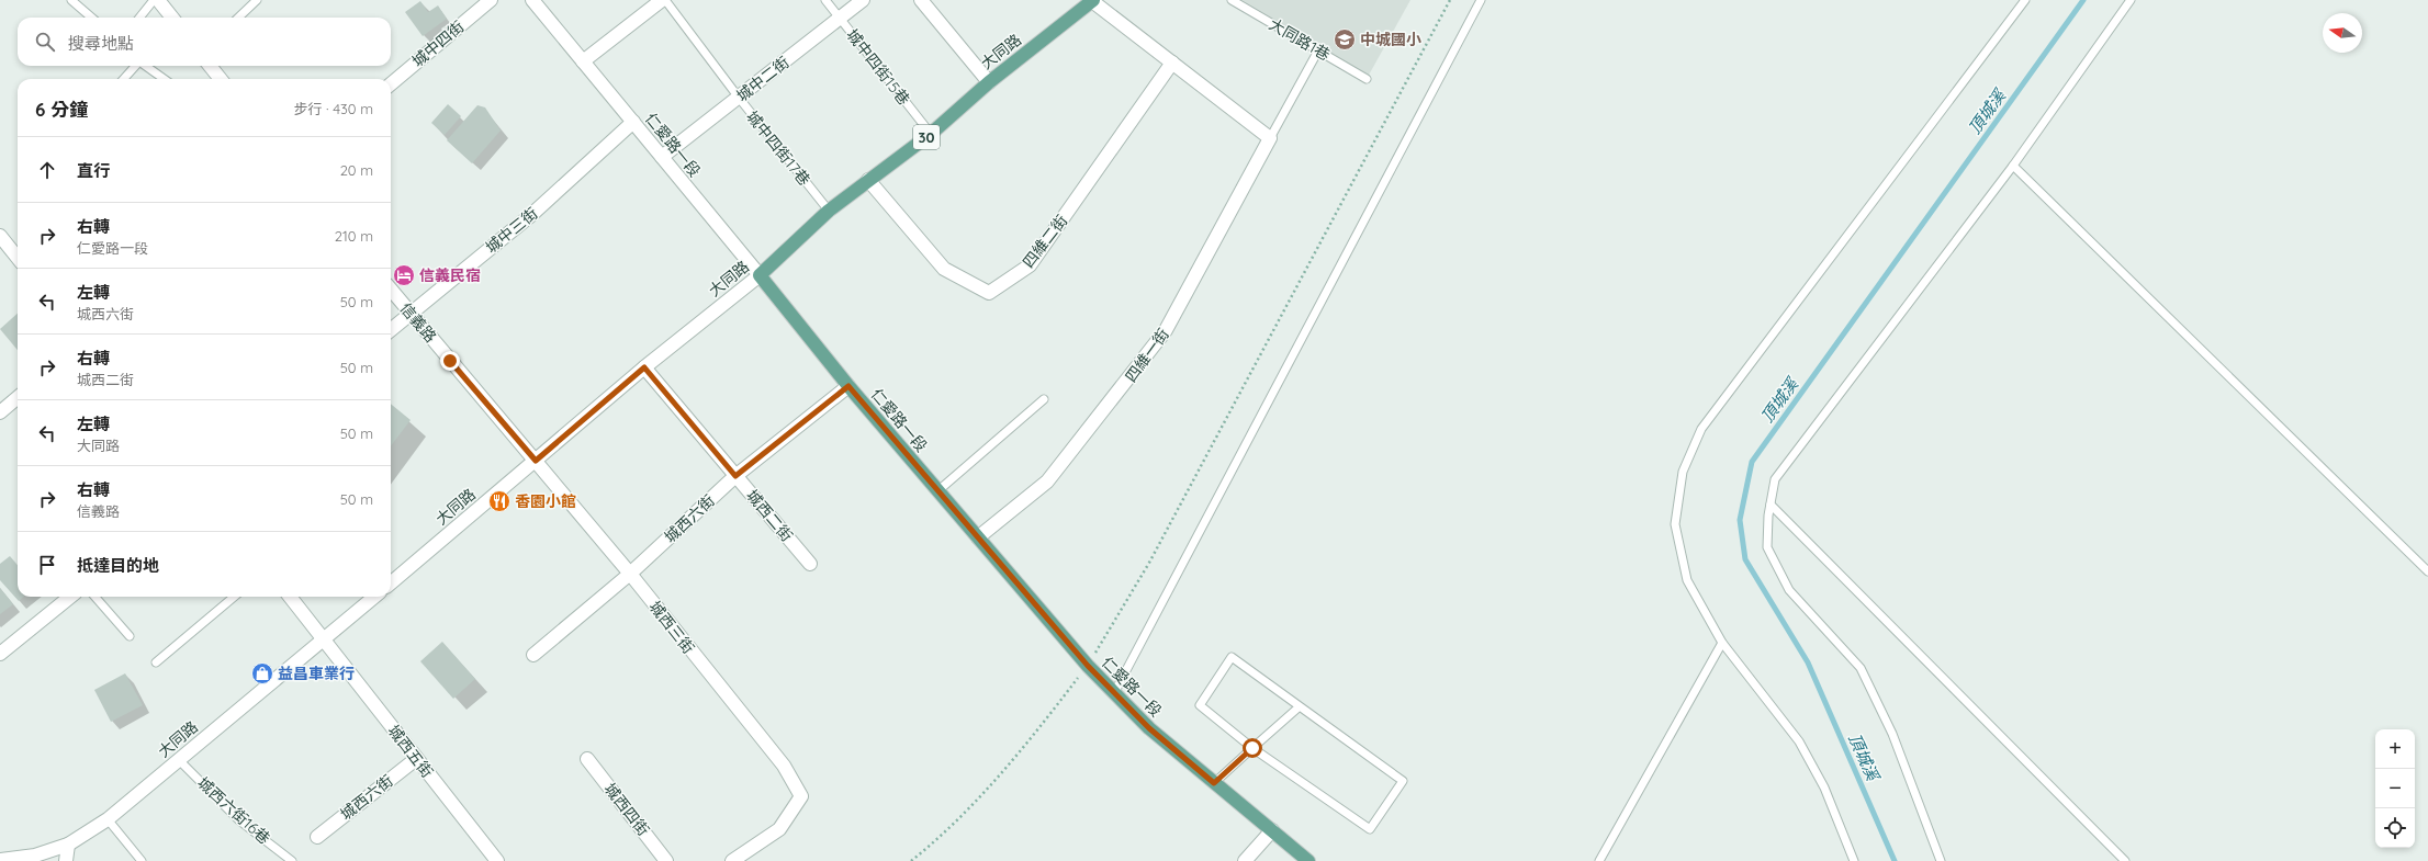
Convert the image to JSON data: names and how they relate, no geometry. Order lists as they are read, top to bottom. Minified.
{"streets":{"main road":["大同路","30","仁愛路一段"],"street":["城中四街","城中二街","城中三街","四維二街","信義路","四維一街","城西二街","城西六街","城西三街","城西五街","城西四街"],"lane":["大同路1巷","城中四街15巷","城中四街17巷","城西六街16巷"]},"crossings":[["大同路1巷","四維一街"],["大同路","城中四街15巷"],["大同路","仁愛路一段"],["大同路","城中四街17巷"],["大同路","四維二街"],["大同路","信義路"],["大同路","城西二街"],["大同路","城西三街"],["大同路","城西五街"],["大同路","城西六街16巷"],["城中四街15巷","城中二街"],["城中二街","仁愛路一段"],["城中二街","城中四街17巷"],["仁愛路一段","城中三街"],["仁愛路一段","四維一街"],["仁愛路一段","城西六街"],["城中三街","信義路"],["信義路","城西三街"],["城西二街","城西六街"],["城西六街","城西三街"],["城西六街","城西五街"]],"water":["頂城溪"],"places":{"school or university":["中城國小"],"hotel":["信義民宿"],"restaurant":["香園小館"],"shop":["益昌車業行"]},"north":"left","page":{"search":"搜尋地點","heading":["6 分鐘","步行 · 430 m"],"list":[["直行","20 m"],["右轉","仁愛路一段","210 m"],["左轉","城西六街","50 m"],["右轉","城西二街","50 m"],["左轉","大同路","50 m"],["右轉","信義路","50 m"],"抵達目的地"],"map_buttons":["+","−"]}}
